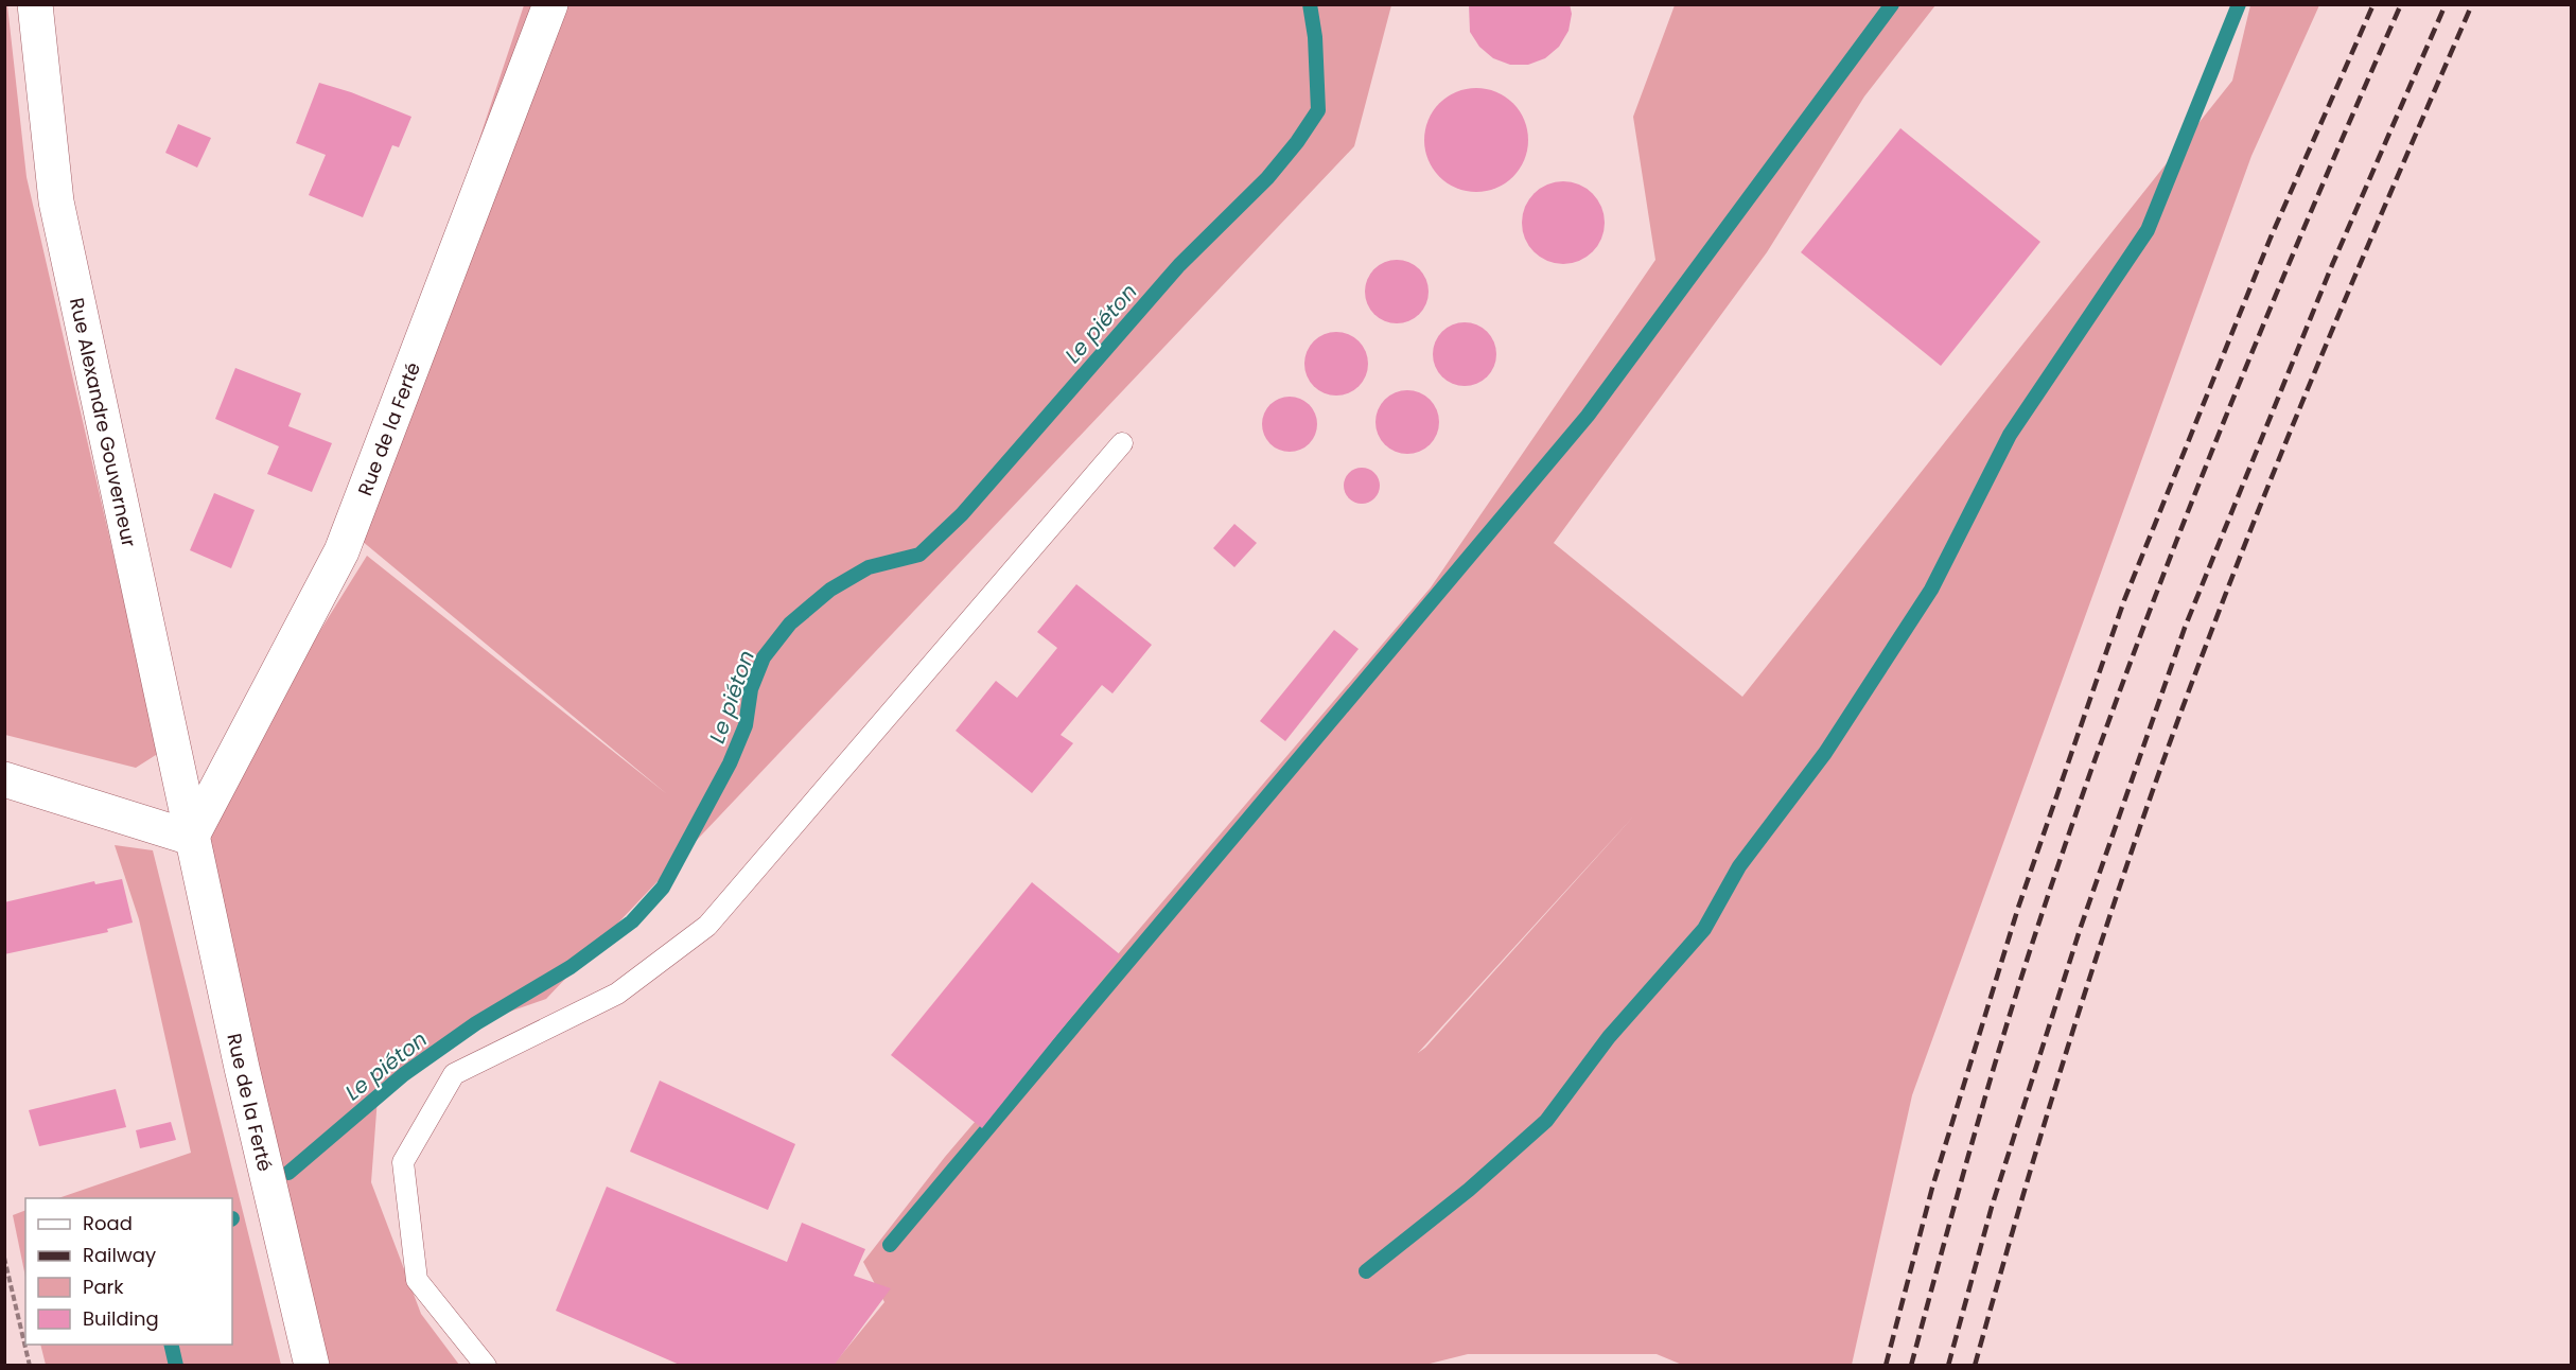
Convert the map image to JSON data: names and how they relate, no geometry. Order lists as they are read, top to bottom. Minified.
{"streets":{"street":["Rue Alexandre Gouverneur","Rue de la Ferté"]},"crossings":[["Rue Alexandre Gouverneur","Rue de la Ferté"]],"water":["Le piéton"],"legend":["Road","Railway","Park","Building"]}
